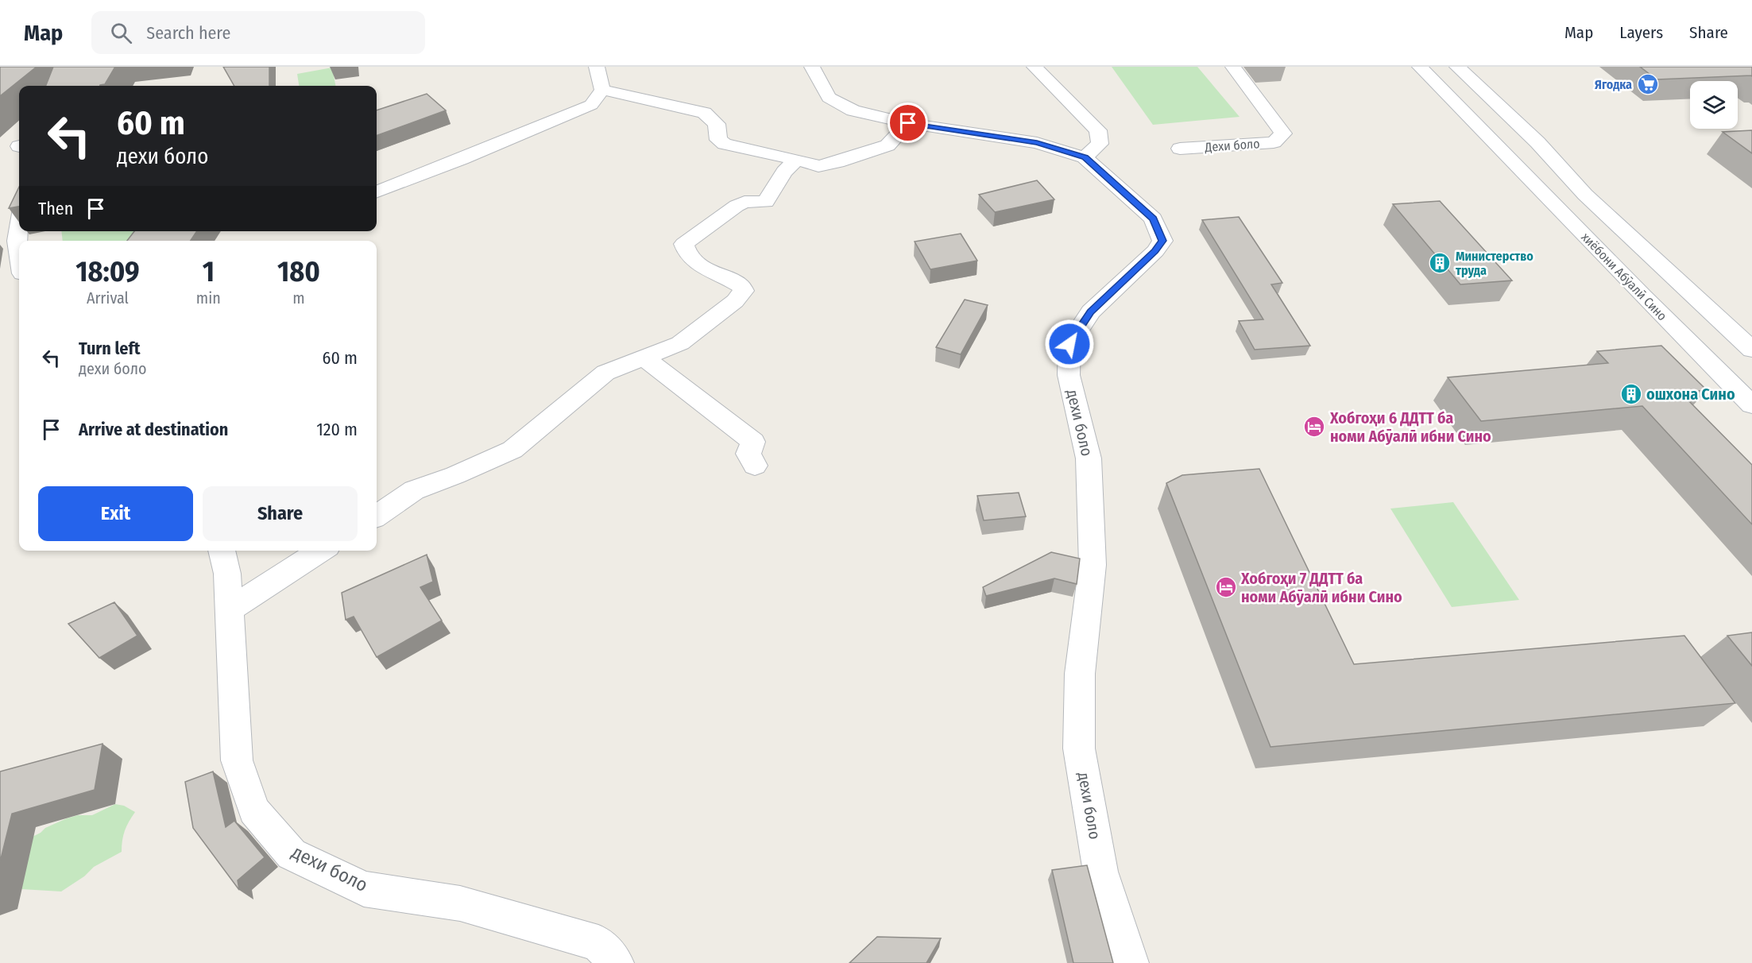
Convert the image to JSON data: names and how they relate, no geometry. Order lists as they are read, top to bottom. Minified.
{"streets":{"street":["Дехи боло","хиёбони Абӯалӣ Сино","дехи боло"]},"places":{"supermarket":["Ягодка"],"building":["Министерство труда","ошхона Сино"],"hotel":["Хобгоҳи 6 ДДТТ ба номи Абӯалӣ ибни Сино","Хобгоҳи 7 ДДТТ ба номи Абӯалӣ ибни Сино"]},"page":{"header":"Map","search":"Search here","nav":["Map","Layers","Share"],"turn":["60 m","дехи боло"],"then":"Then","eta":["18:09","Arrival","1","min","180","m"],"list":[{"name":"Turn left","note":"дехи боло","value":"60 m"},{"name":"Arrive at destination","value":"120 m"}],"buttons":["Exit","Share"]}}
